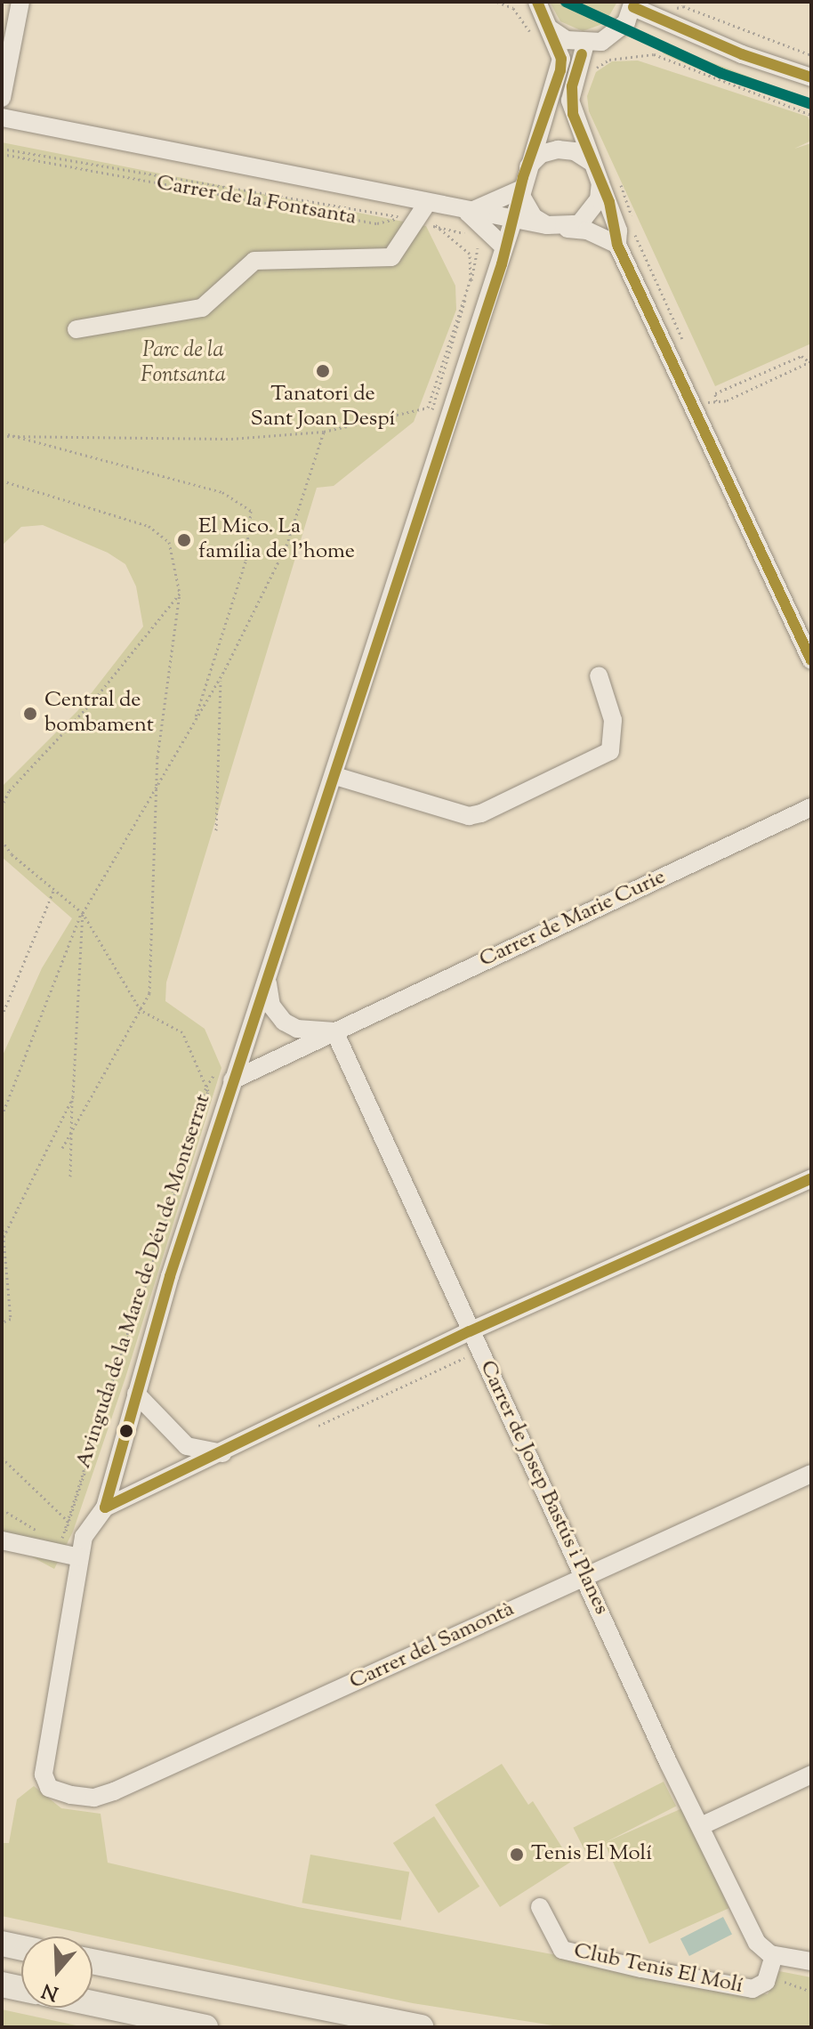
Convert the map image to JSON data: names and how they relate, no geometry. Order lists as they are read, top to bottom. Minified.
{"streets":{"street":["Carrer de la Fontsanta","Carrer de Marie Curie","Avinguda de la Mare de Déu de Montserrat","Carrer de Josep Bastús i Planes","Carrer del Samontà","Club Tenis El Molí"]},"crossings":[["Carrer de la Fontsanta","Avinguda de la Mare de Déu de Montserrat"],["Carrer de Marie Curie","Avinguda de la Mare de Déu de Montserrat"],["Carrer de Marie Curie","Carrer de Josep Bastús i Planes"],["Avinguda de la Mare de Déu de Montserrat","Carrer del Samontà"],["Carrer de Josep Bastús i Planes","Carrer del Samontà"],["Carrer de Josep Bastús i Planes","Club Tenis El Molí"]],"parks":["Parc de la Fontsanta"],"places":["Tanatori de Sant Joan Despí","El Mico. La família de l'home","Central de bombament","Tenis El Molí"],"north":"bottom"}
